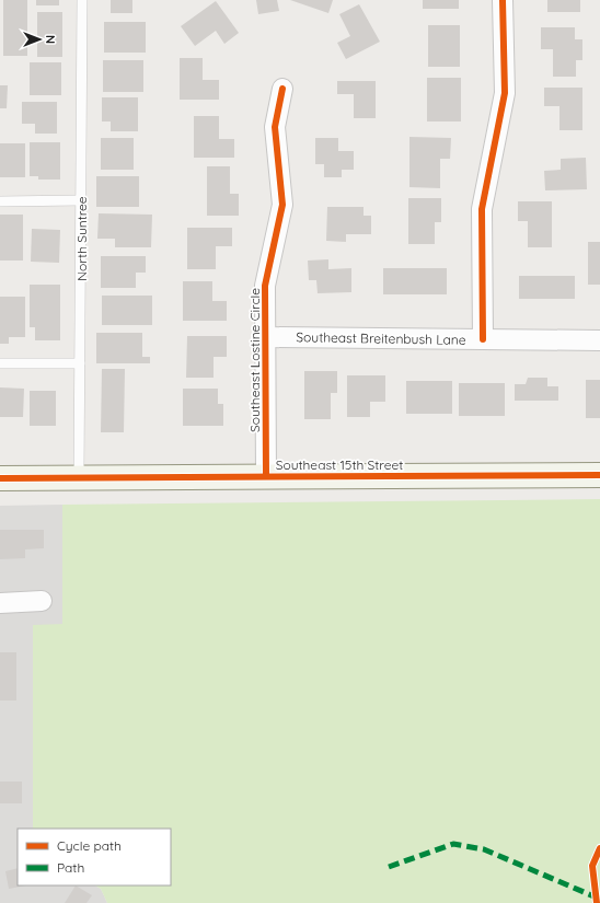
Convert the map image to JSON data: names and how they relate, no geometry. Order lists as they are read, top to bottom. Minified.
{"streets":{"main road":["Southeast 15th Street"],"street":["Southeast Breitenbush Lane","Southeast Lostine Circle"],"lane":["North Suntree"]},"crossings":[["North Suntree","Southeast 15th Street"],["Southeast Breitenbush Lane","Southeast Lostine Circle"],["Southeast Lostine Circle","Southeast 15th Street"]],"legend":["Cycle path","Path"],"north":"right"}
